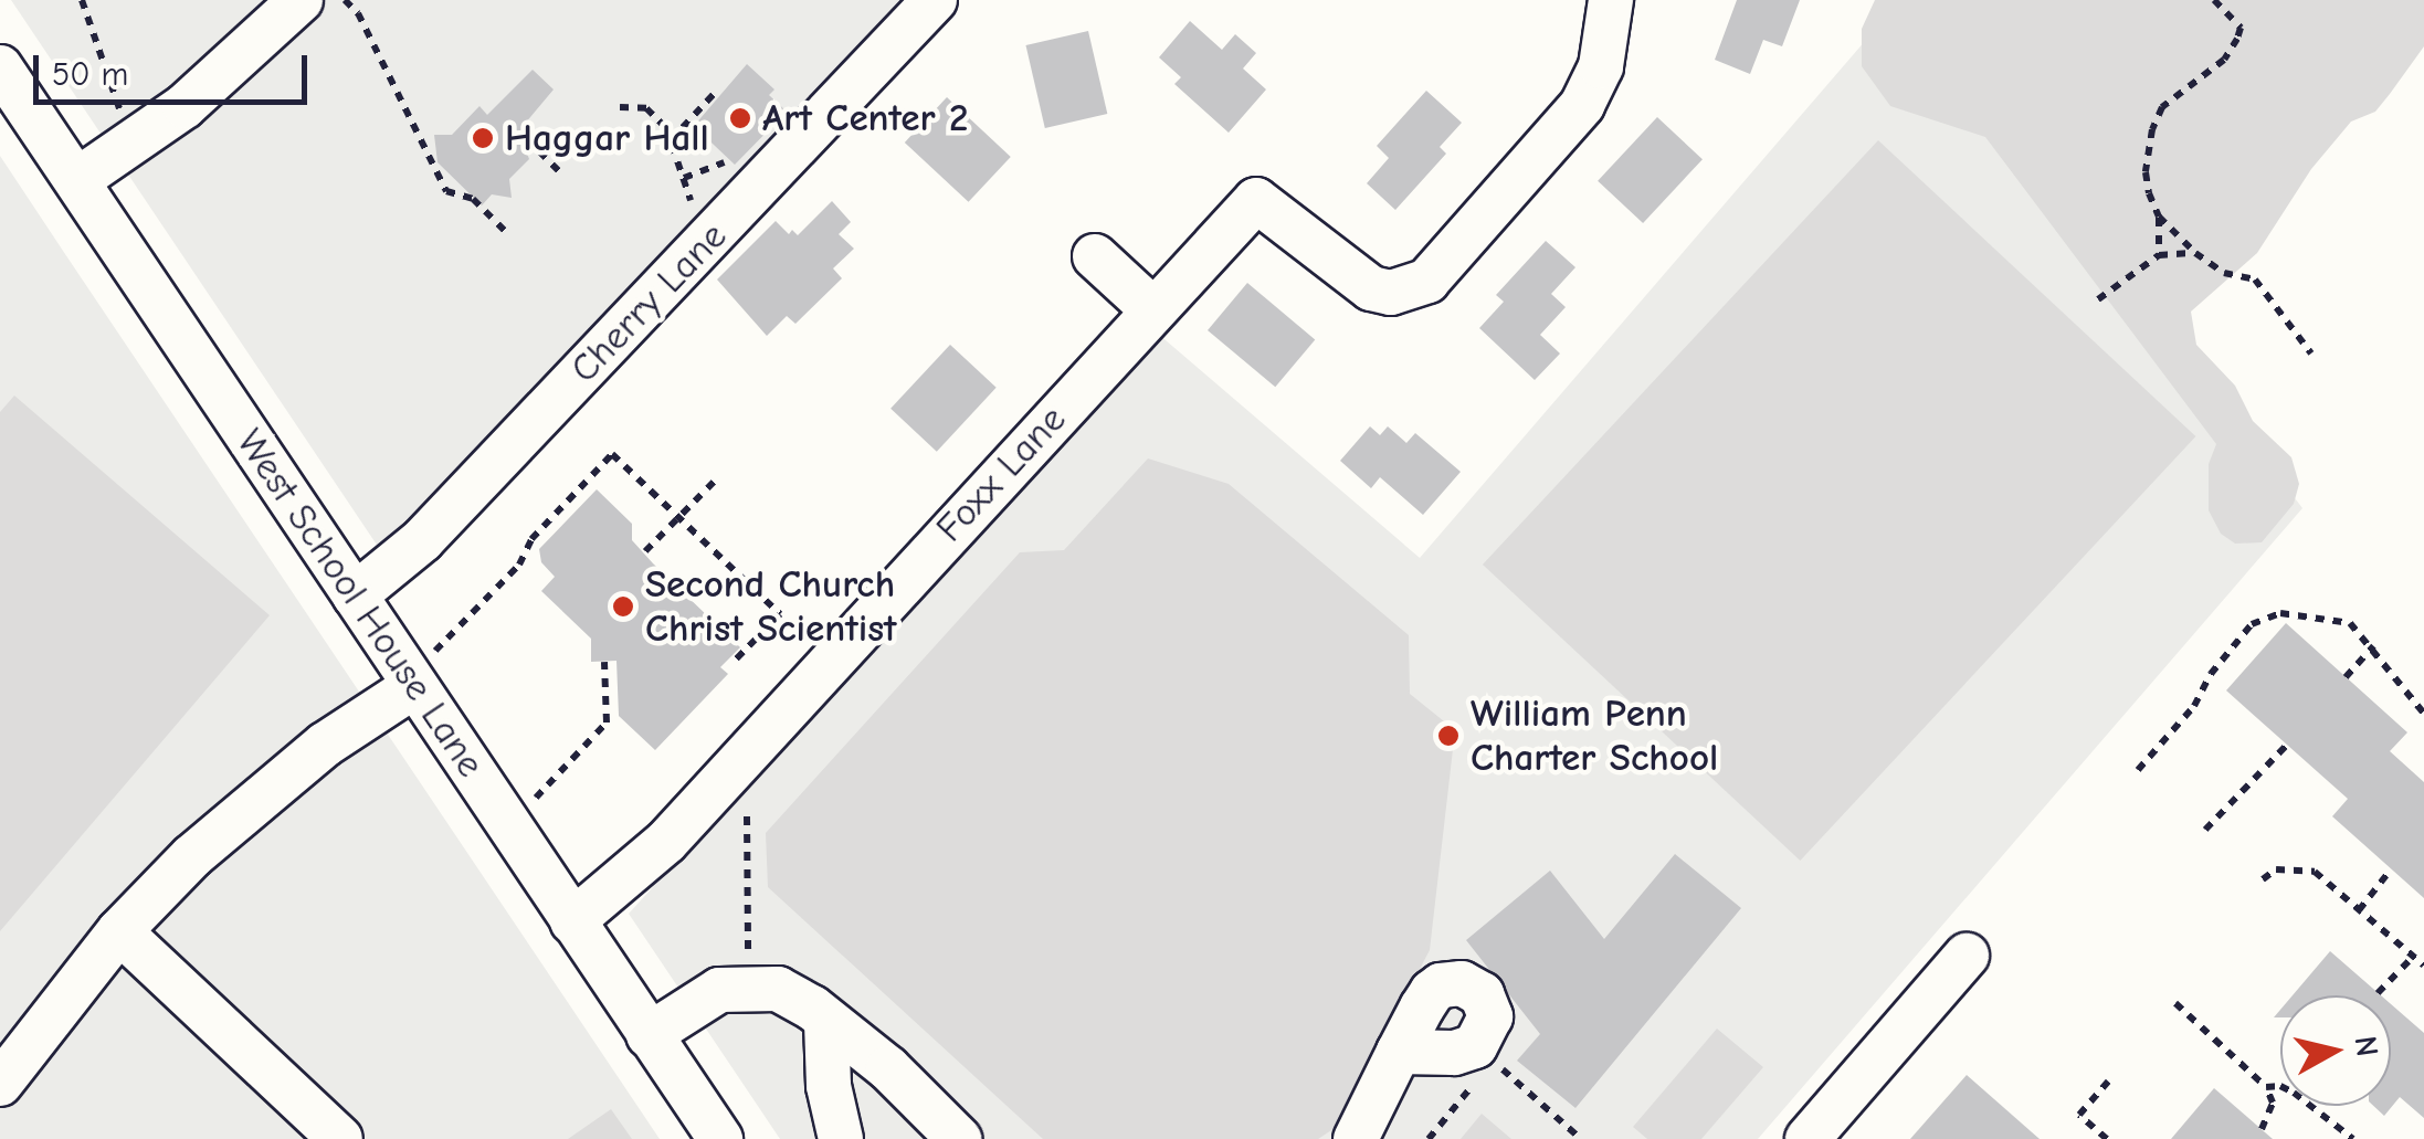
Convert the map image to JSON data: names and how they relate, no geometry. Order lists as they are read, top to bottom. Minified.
{"streets":{"street":["Cherry Lane","Foxx Lane","West School House Lane"]},"crossings":[["Cherry Lane","West School House Lane"],["Foxx Lane","West School House Lane"]],"places":["Art Center 2","Haggar Hall","Second Church Christ Scientist","William Penn Charter School"],"scale_bar":"50 m","north":"right"}
